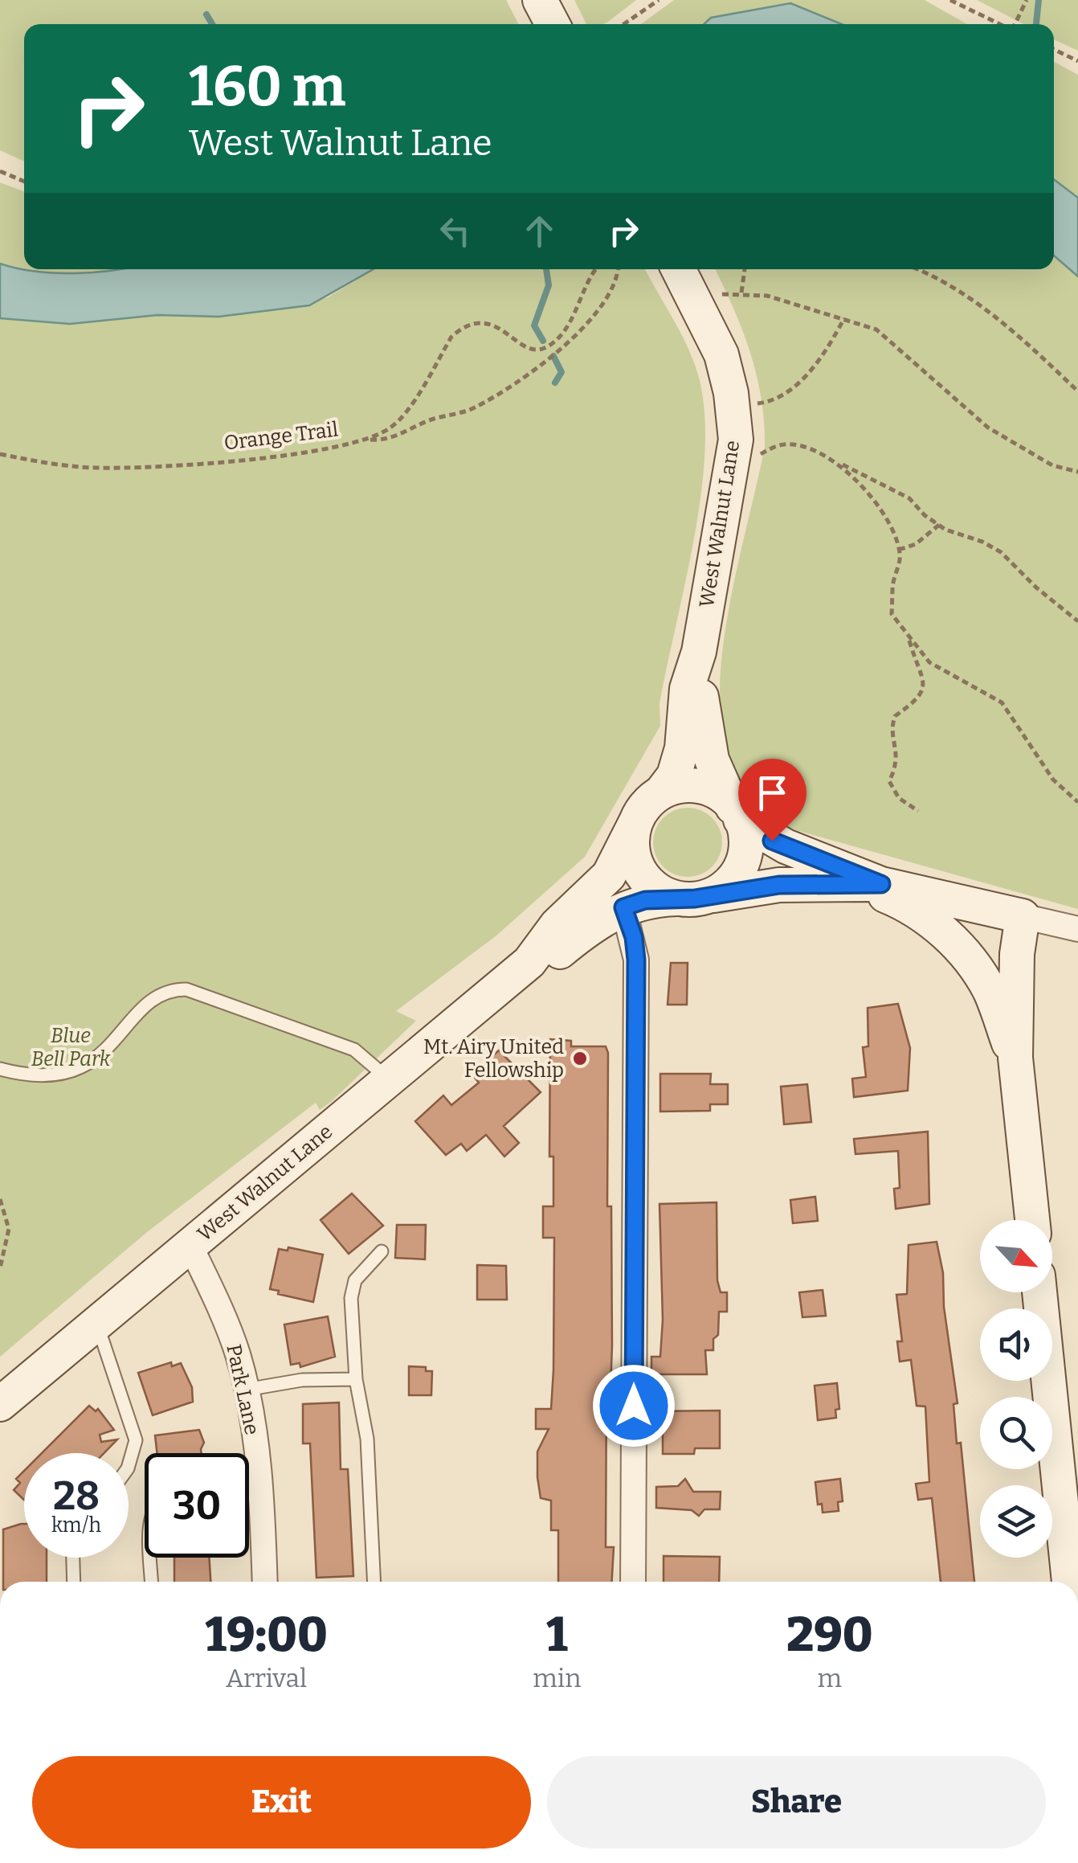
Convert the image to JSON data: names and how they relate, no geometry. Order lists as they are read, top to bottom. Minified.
{"streets":{"street":["West Walnut Lane","Park Lane"],"path":["Orange Trail"]},"crossings":[["West Walnut Lane","Park Lane"]],"parks":["Blue Bell Park"],"places":["Mt. Airy United Fellowship"],"north":"bottom right","page":{"turn":["160 m","West Walnut Lane"],"speed":"28 km/h","limit":"30","eta":["19:00","Arrival","1","min","290","m"],"buttons":["Exit","Share"]}}
